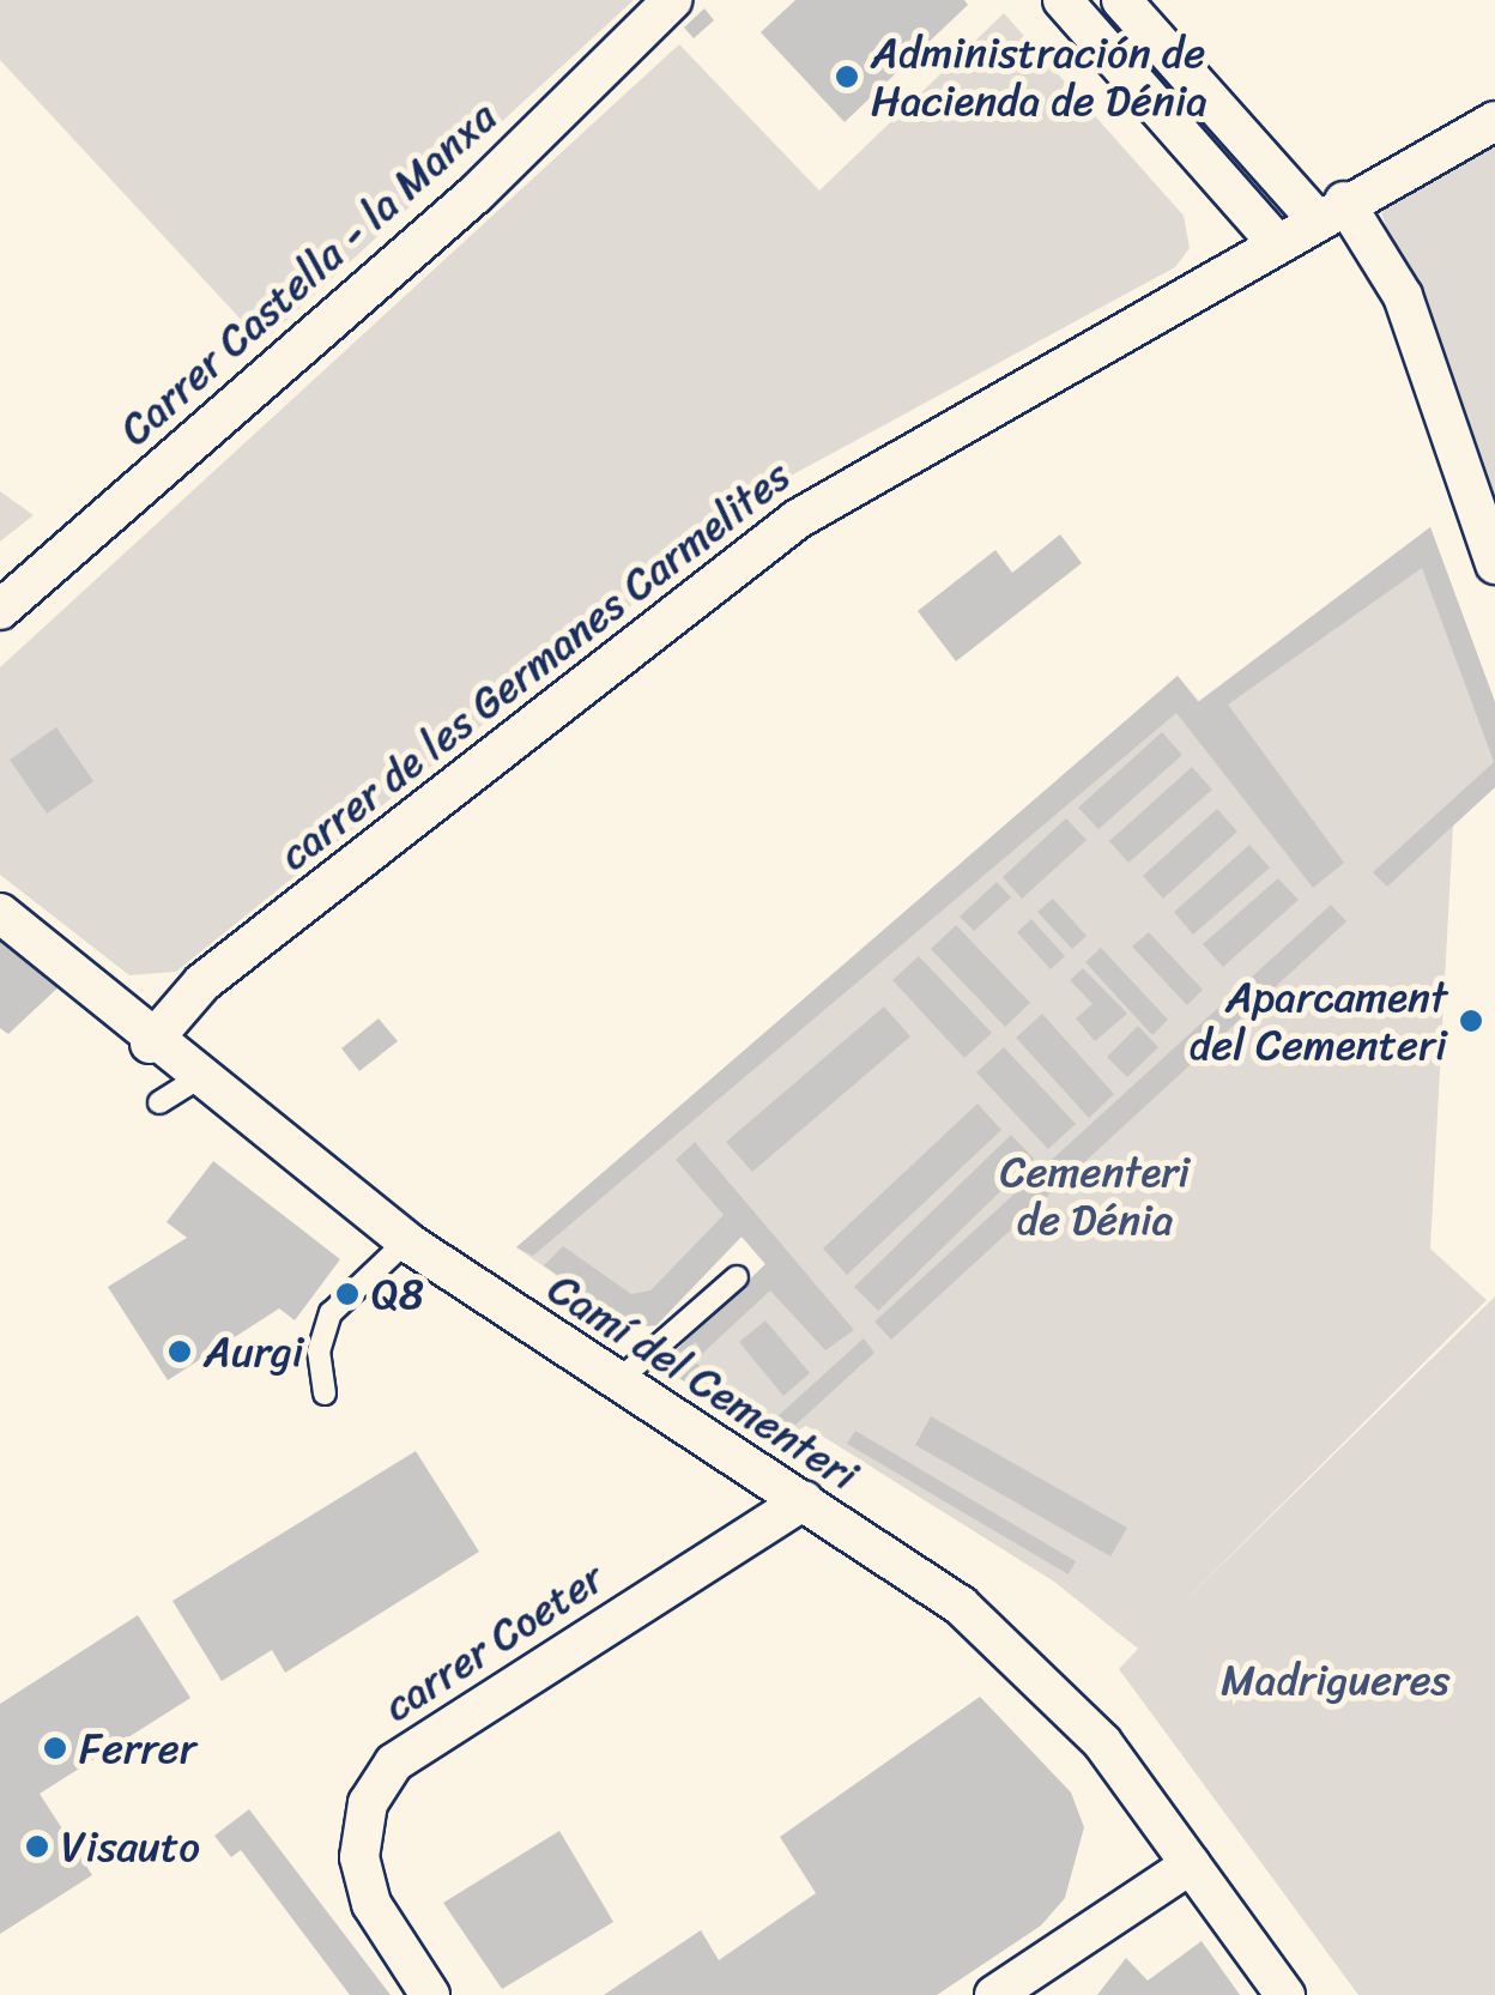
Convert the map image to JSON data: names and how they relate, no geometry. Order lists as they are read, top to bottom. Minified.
{"streets":{"street":["Carrer Castella - la Manxa","carrer de les Germanes Carmelites","Camí del Cementeri","carrer Coeter"]},"crossings":[["carrer de les Germanes Carmelites","Camí del Cementeri"],["Camí del Cementeri","carrer Coeter"]],"parks":["Cementeri de Dénia","Madrigueres"],"places":["Administración de Hacienda de Dénia","Aparcament del Cementeri","Q8","Aurgi","Ferrer","Visauto"]}
